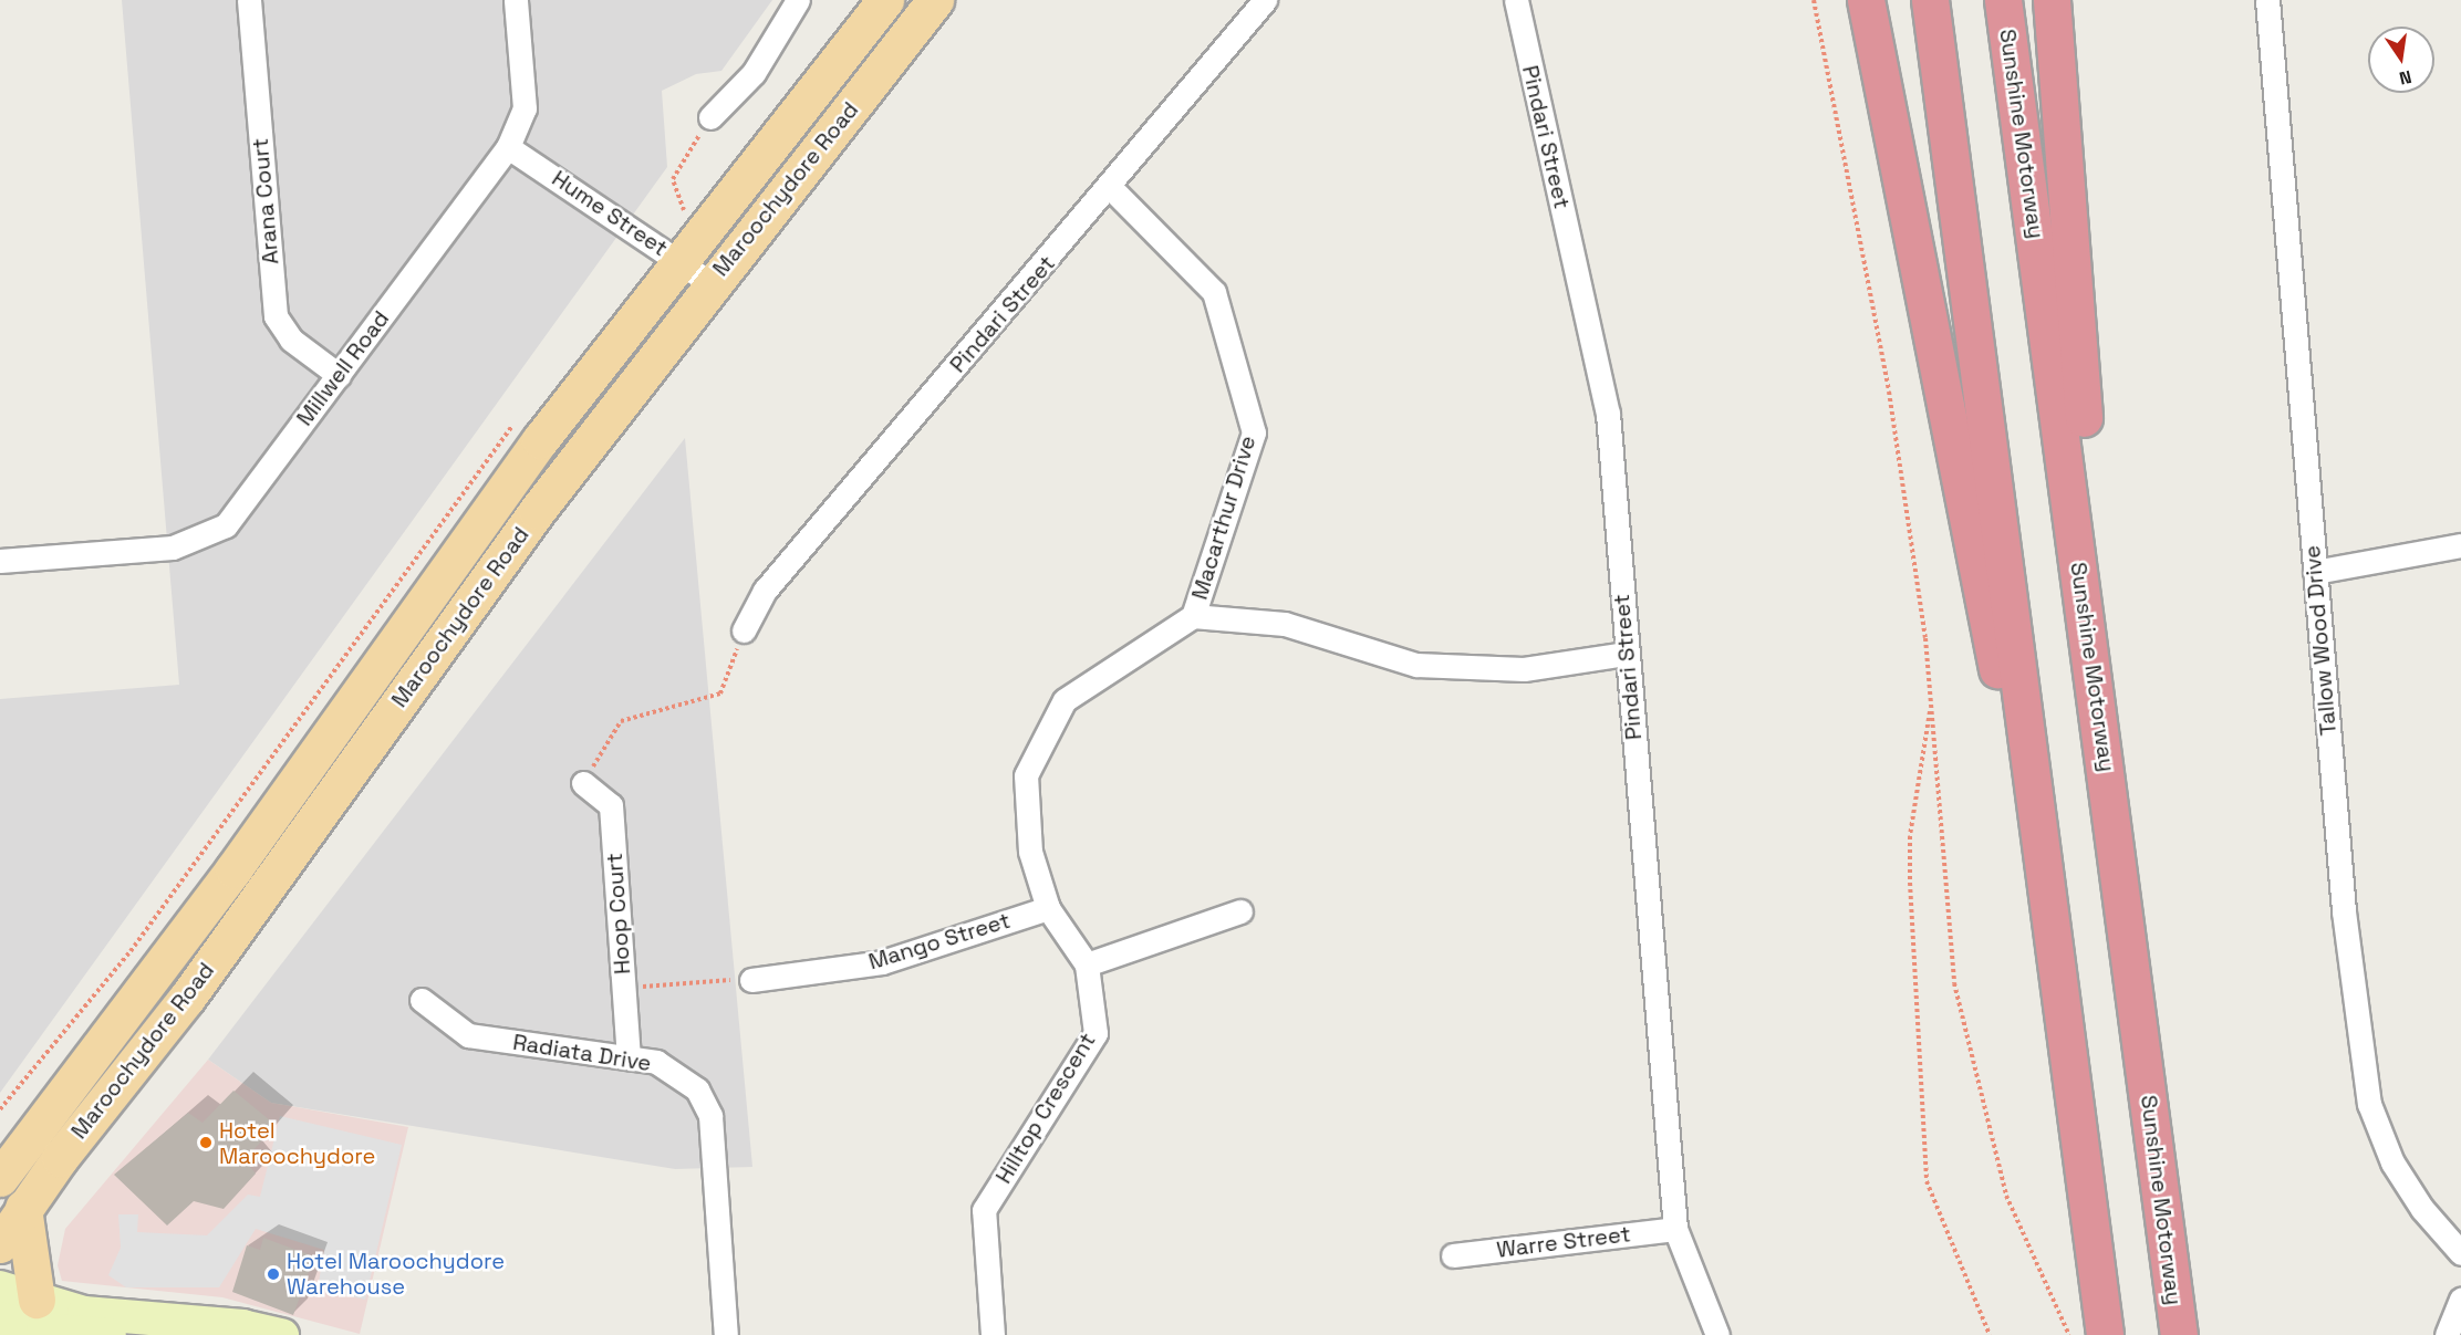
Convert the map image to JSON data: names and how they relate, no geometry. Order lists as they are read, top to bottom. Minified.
{"streets":{"highway":["Sunshine Motorway"],"main road":["Maroochydore Road"],"street":["Pindari Street","Arana Court","Hume Street","Millwell Road","Macarthur Drive","Tallow Wood Drive","Hoop Court","Mango Street","Radiata Drive","Hilltop Crescent","Warre Street"]},"crossings":[["Pindari Street","Macarthur Drive"],["Pindari Street","Warre Street"],["Maroochydore Road","Hume Street"],["Arana Court","Millwell Road"],["Hume Street","Millwell Road"],["Macarthur Drive","Hilltop Crescent"],["Hoop Court","Radiata Drive"],["Mango Street","Hilltop Crescent"]],"places":["Hotel Maroochydore","Hotel Maroochydore Warehouse"],"north":"bottom"}
